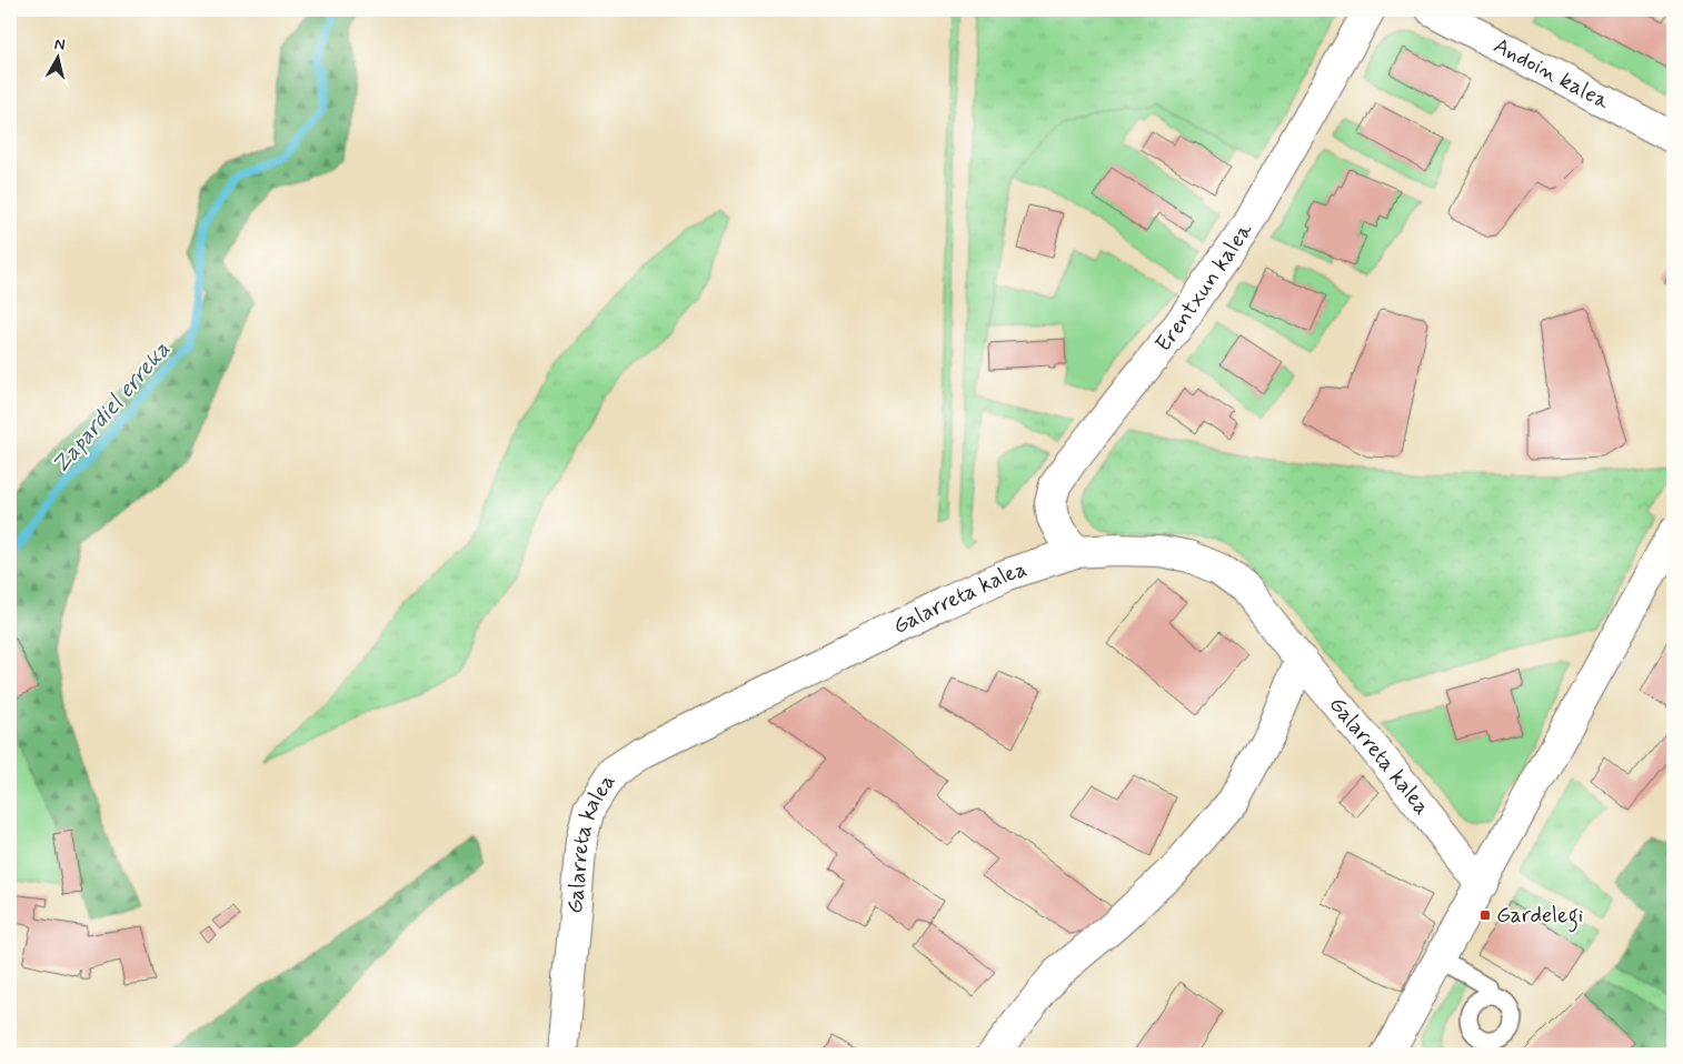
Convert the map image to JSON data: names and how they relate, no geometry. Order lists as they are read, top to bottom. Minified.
{"streets":{"street":["Andoin kalea","Erentxun kalea","Galarreta kalea"]},"crossings":[["Erentxun kalea","Galarreta kalea"]],"water":["Zapardiel erreka"],"places":{"transit":["Gardelegi"]},"north":"top"}
